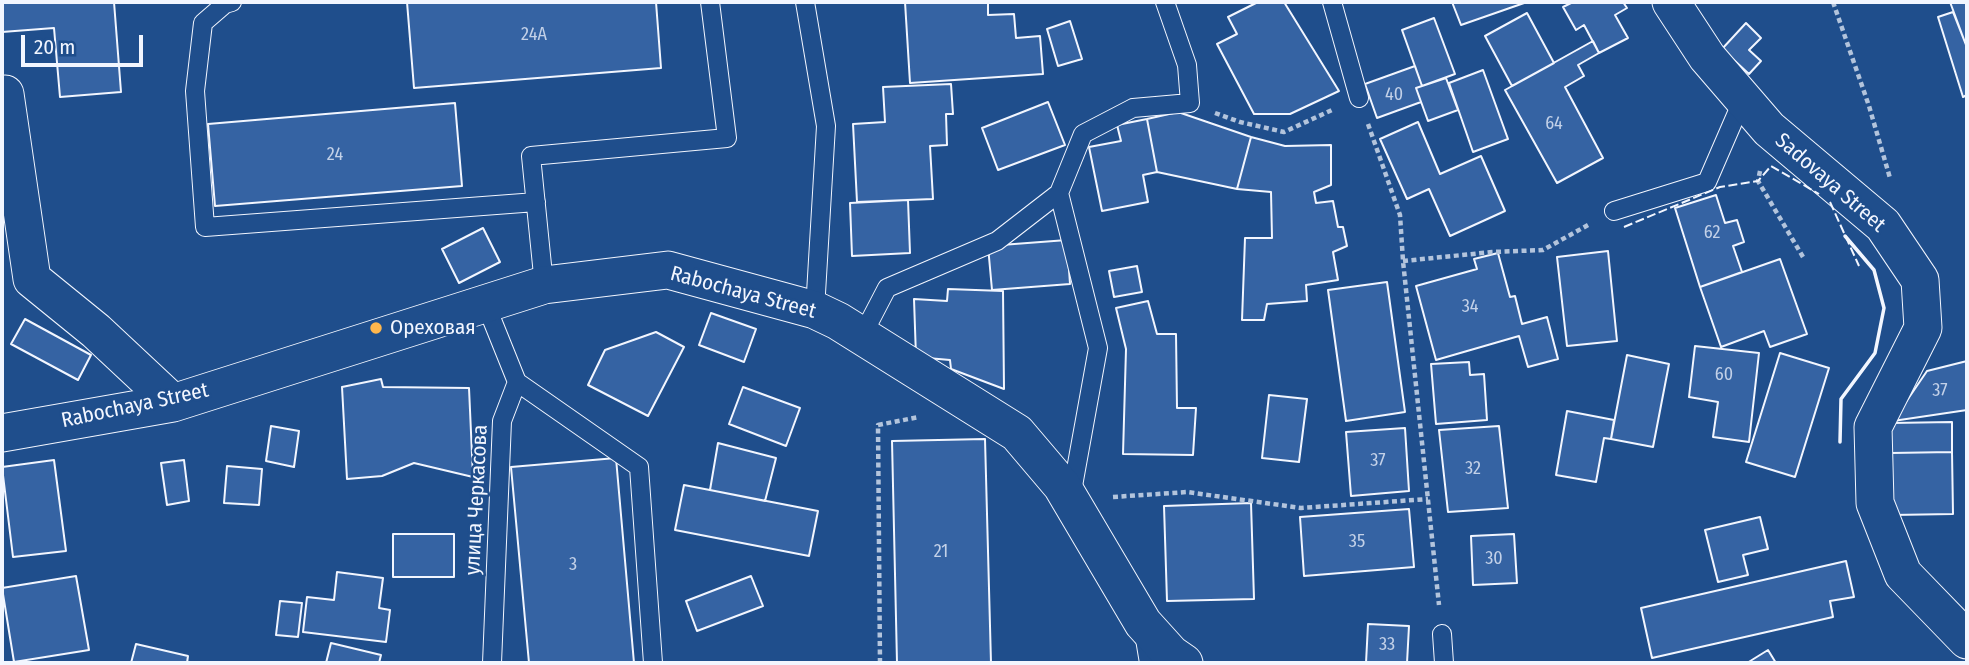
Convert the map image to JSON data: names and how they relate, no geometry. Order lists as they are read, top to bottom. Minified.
{"streets":{"street":["Sadovaya Street","Rabochaya Street"],"lane":["улица Черкасова"]},"places":["Ореховая"],"house_numbers":["24А","40","64","24","62","34","60","37","37","32","35","21","30","3","33"],"scale_bar":"20 m"}
